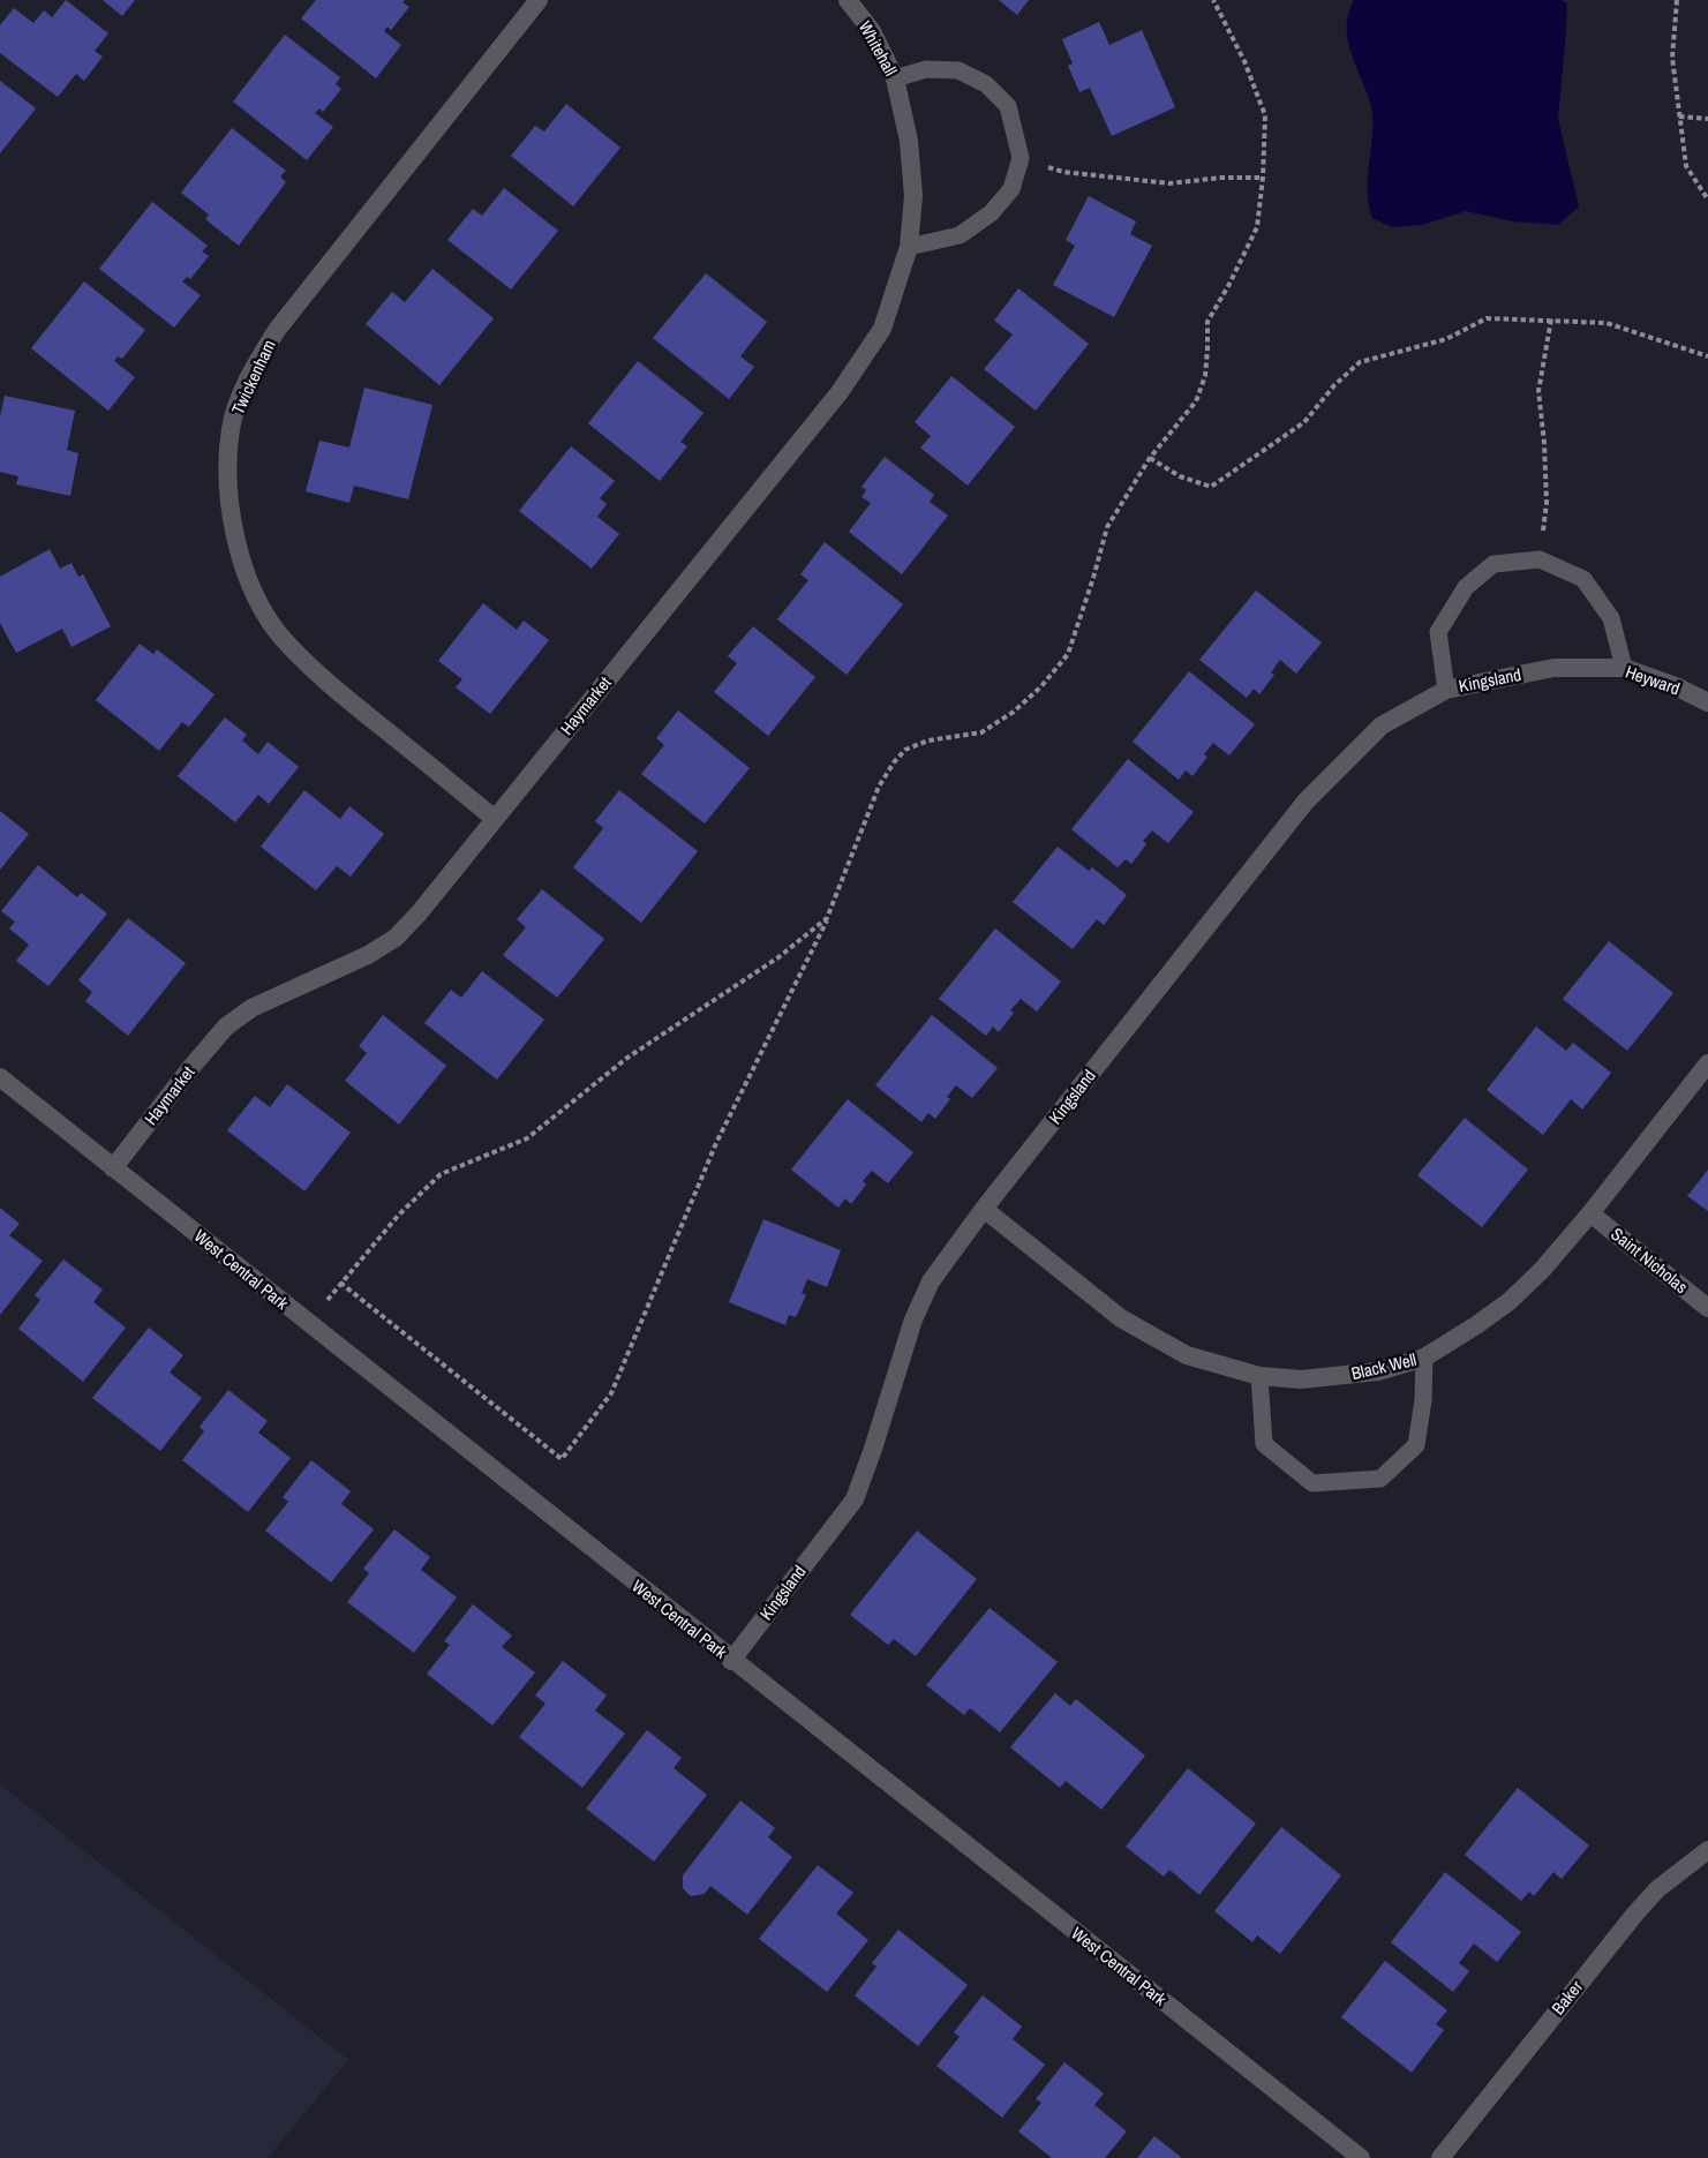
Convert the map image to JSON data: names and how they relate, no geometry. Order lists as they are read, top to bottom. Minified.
{"streets":{"street":["Whitehall","Twickenham","Kingsland","Heyward","Haymarket","Saint Nicholas","West Central Park","Black Well","Baker"]},"crossings":[["Whitehall","Haymarket"],["Twickenham","Haymarket"],["Kingsland","Heyward"],["Kingsland","West Central Park"],["Kingsland","Black Well"],["Haymarket","West Central Park"],["Saint Nicholas","Black Well"]]}
